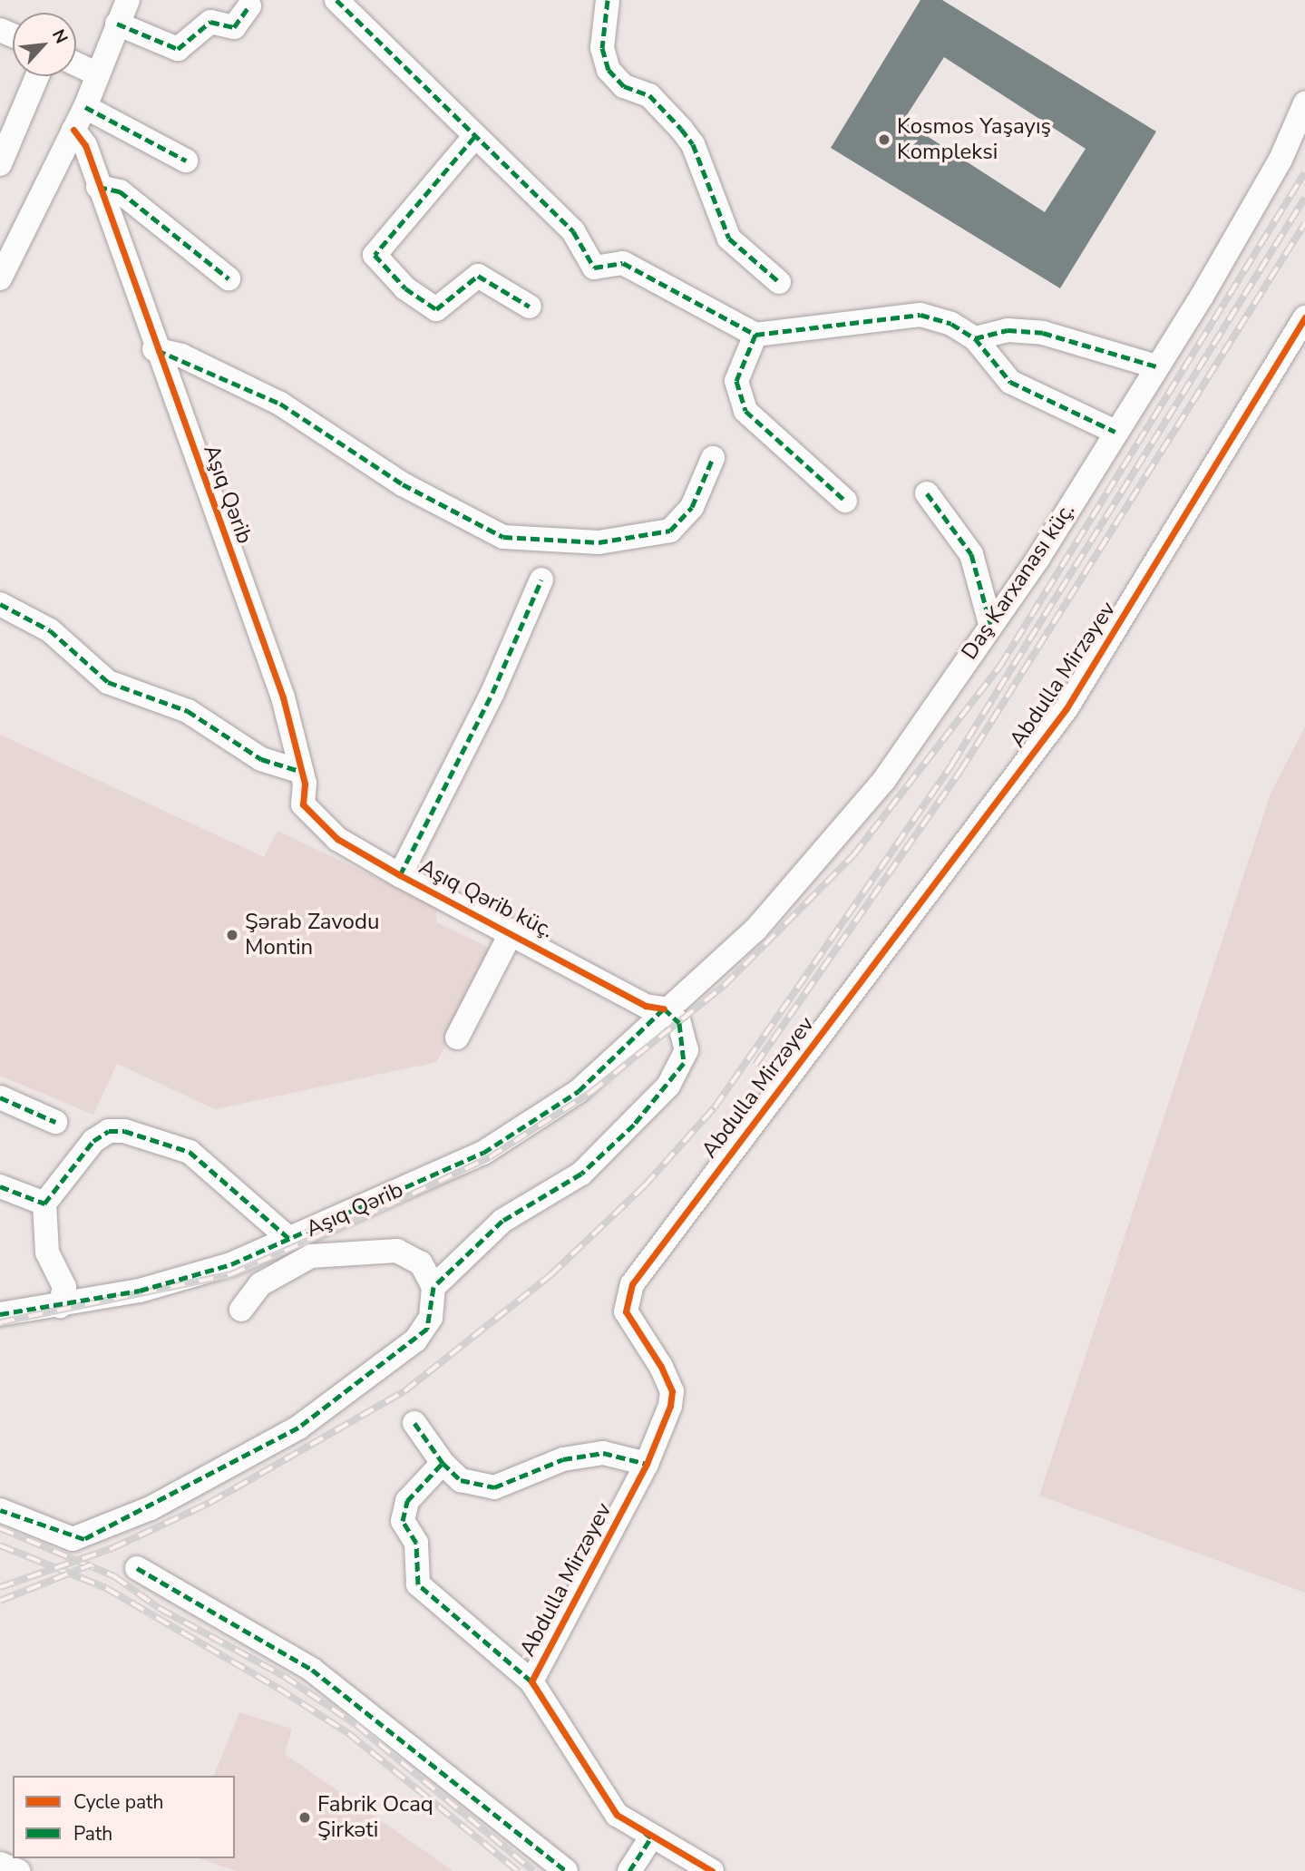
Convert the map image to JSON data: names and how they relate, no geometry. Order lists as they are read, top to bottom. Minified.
{"streets":{"street":["Aşıq Qərib","Daş Karxanası küç.","Abdulla Mirzəyev","Aşıq Qərib küç."]},"crossings":[["Aşıq Qərib","Daş Karxanası küç."],["Aşıq Qərib","Aşıq Qərib küç."],["Daş Karxanası küç.","Aşıq Qərib küç."]],"places":["Kosmos Yaşayış Kompleksi","Şərab Zavodu Montin","Fabrik Ocaq Şirkəti"],"legend":["Cycle path","Path"],"north":"top right"}
